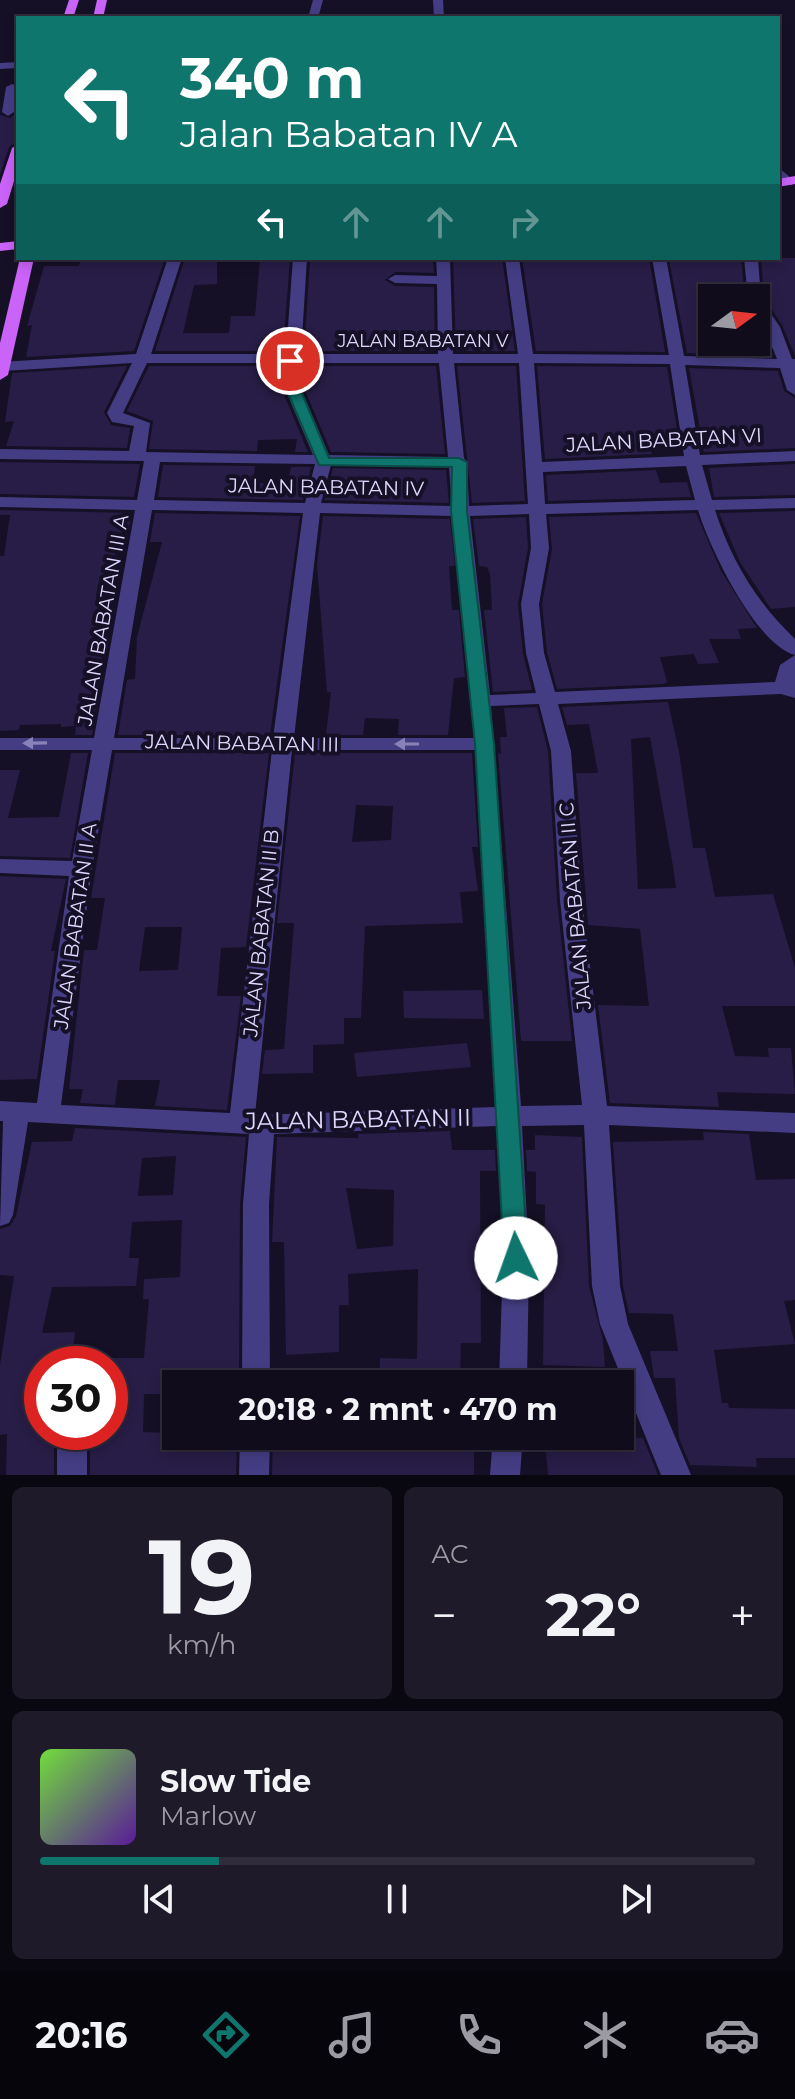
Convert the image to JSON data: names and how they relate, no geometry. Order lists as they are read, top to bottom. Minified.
{"streets":{"street":["JALAN BABATAN V","JALAN BABATAN VI","JALAN BABATAN IV","JALAN BABATAN III A","JALAN BABATAN III","JALAN BABATAN II C","JALAN BABATAN II A","JALAN BABATAN II B","JALAN BABATAN II"]},"crossings":[["JALAN BABATAN V","JALAN BABATAN III A"],["JALAN BABATAN V","JALAN BABATAN II C"],["JALAN BABATAN VI","JALAN BABATAN II C"],["JALAN BABATAN IV","JALAN BABATAN III A"],["JALAN BABATAN IV","JALAN BABATAN II C"],["JALAN BABATAN IV","JALAN BABATAN II B"],["JALAN BABATAN III A","JALAN BABATAN III"],["JALAN BABATAN III A","JALAN BABATAN II A"],["JALAN BABATAN III","JALAN BABATAN II A"],["JALAN BABATAN III","JALAN BABATAN II B"],["JALAN BABATAN II C","JALAN BABATAN II"],["JALAN BABATAN II A","JALAN BABATAN II"],["JALAN BABATAN II B","JALAN BABATAN II"]],"one_way":["JALAN BABATAN III"],"north":"right","page":{"turn":["340 m","Jalan Babatan IV A"],"limit":"30","trip":"20:18 · 2 mnt · 470 m","tile":[["19","km/h"],"AC"],"heat":["−","22°","+"],"song":["Slow Tide","Marlow"],"tabs":"20:16"}}
